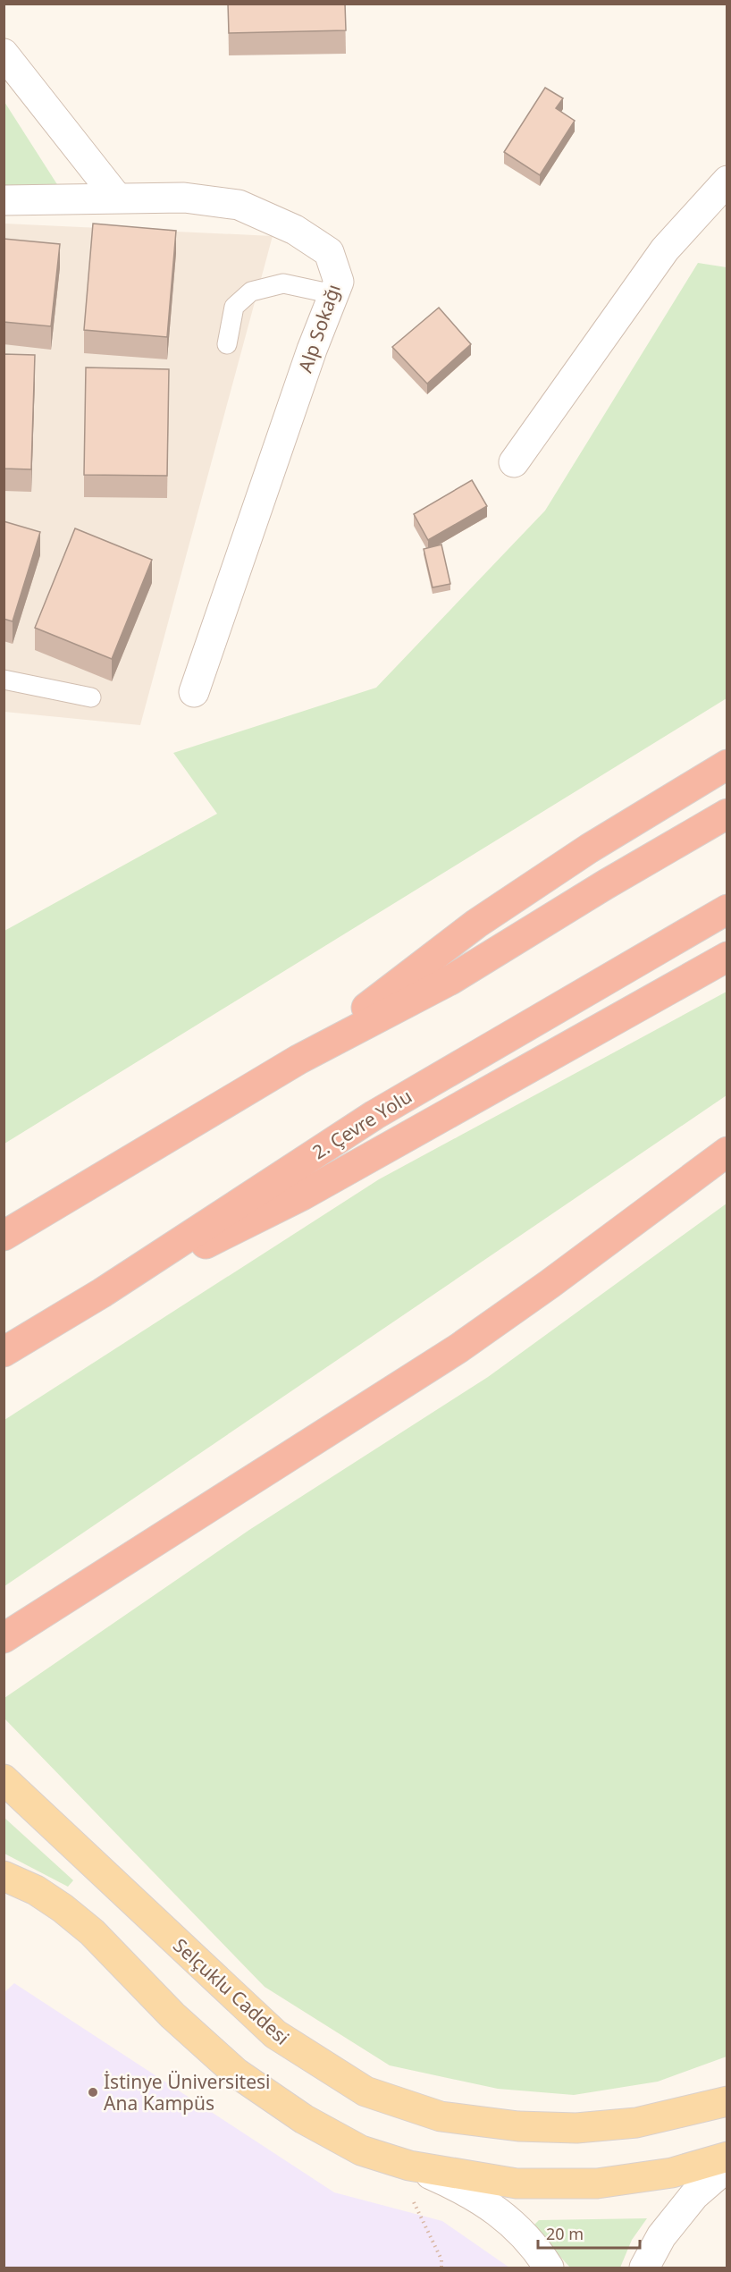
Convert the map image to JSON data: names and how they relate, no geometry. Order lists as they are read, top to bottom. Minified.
{"streets":{"highway":["2. Çevre Yolu"],"main road":["Selçuklu Caddesi"],"street":["Alp Sokağı"]},"places":["İstinye Üniversitesi Ana Kampüs"],"scale_bar":"20 m"}
